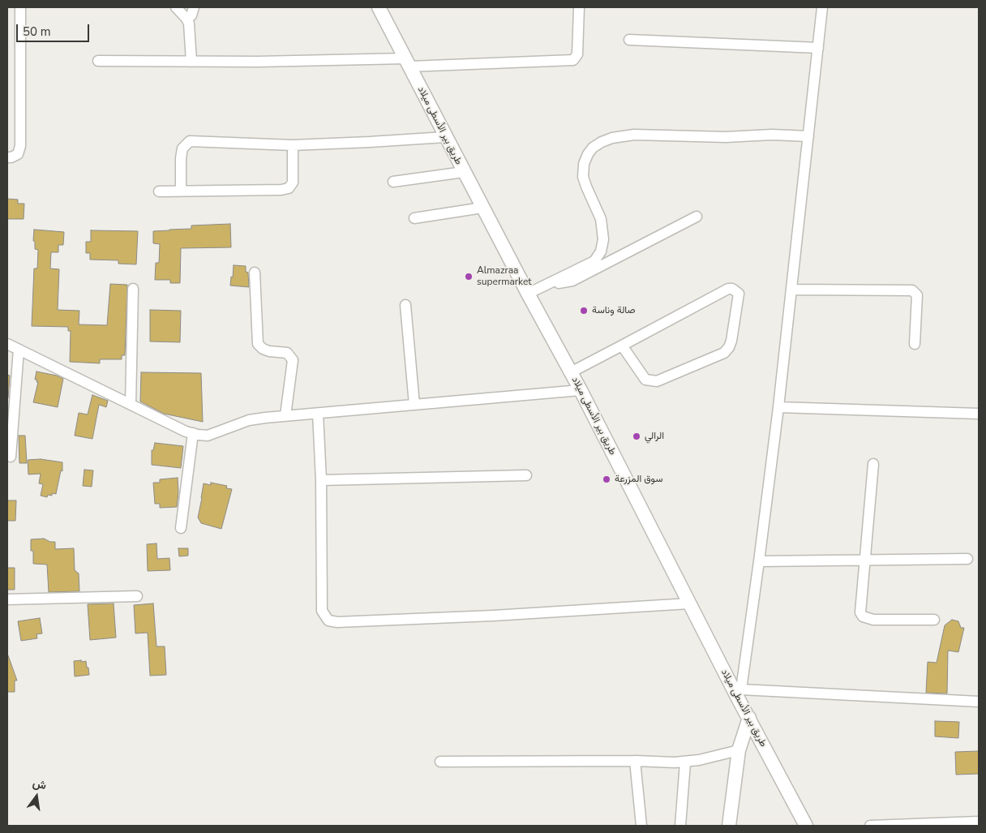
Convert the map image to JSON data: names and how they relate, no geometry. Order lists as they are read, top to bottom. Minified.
{"streets":{"main road":["طريق بير الأسطى ميلاد"]},"places":["Almazraa supermarket","صالة وناسة","الرالي","سوق المزرعة"],"scale_bar":"50 m","north":"top"}
